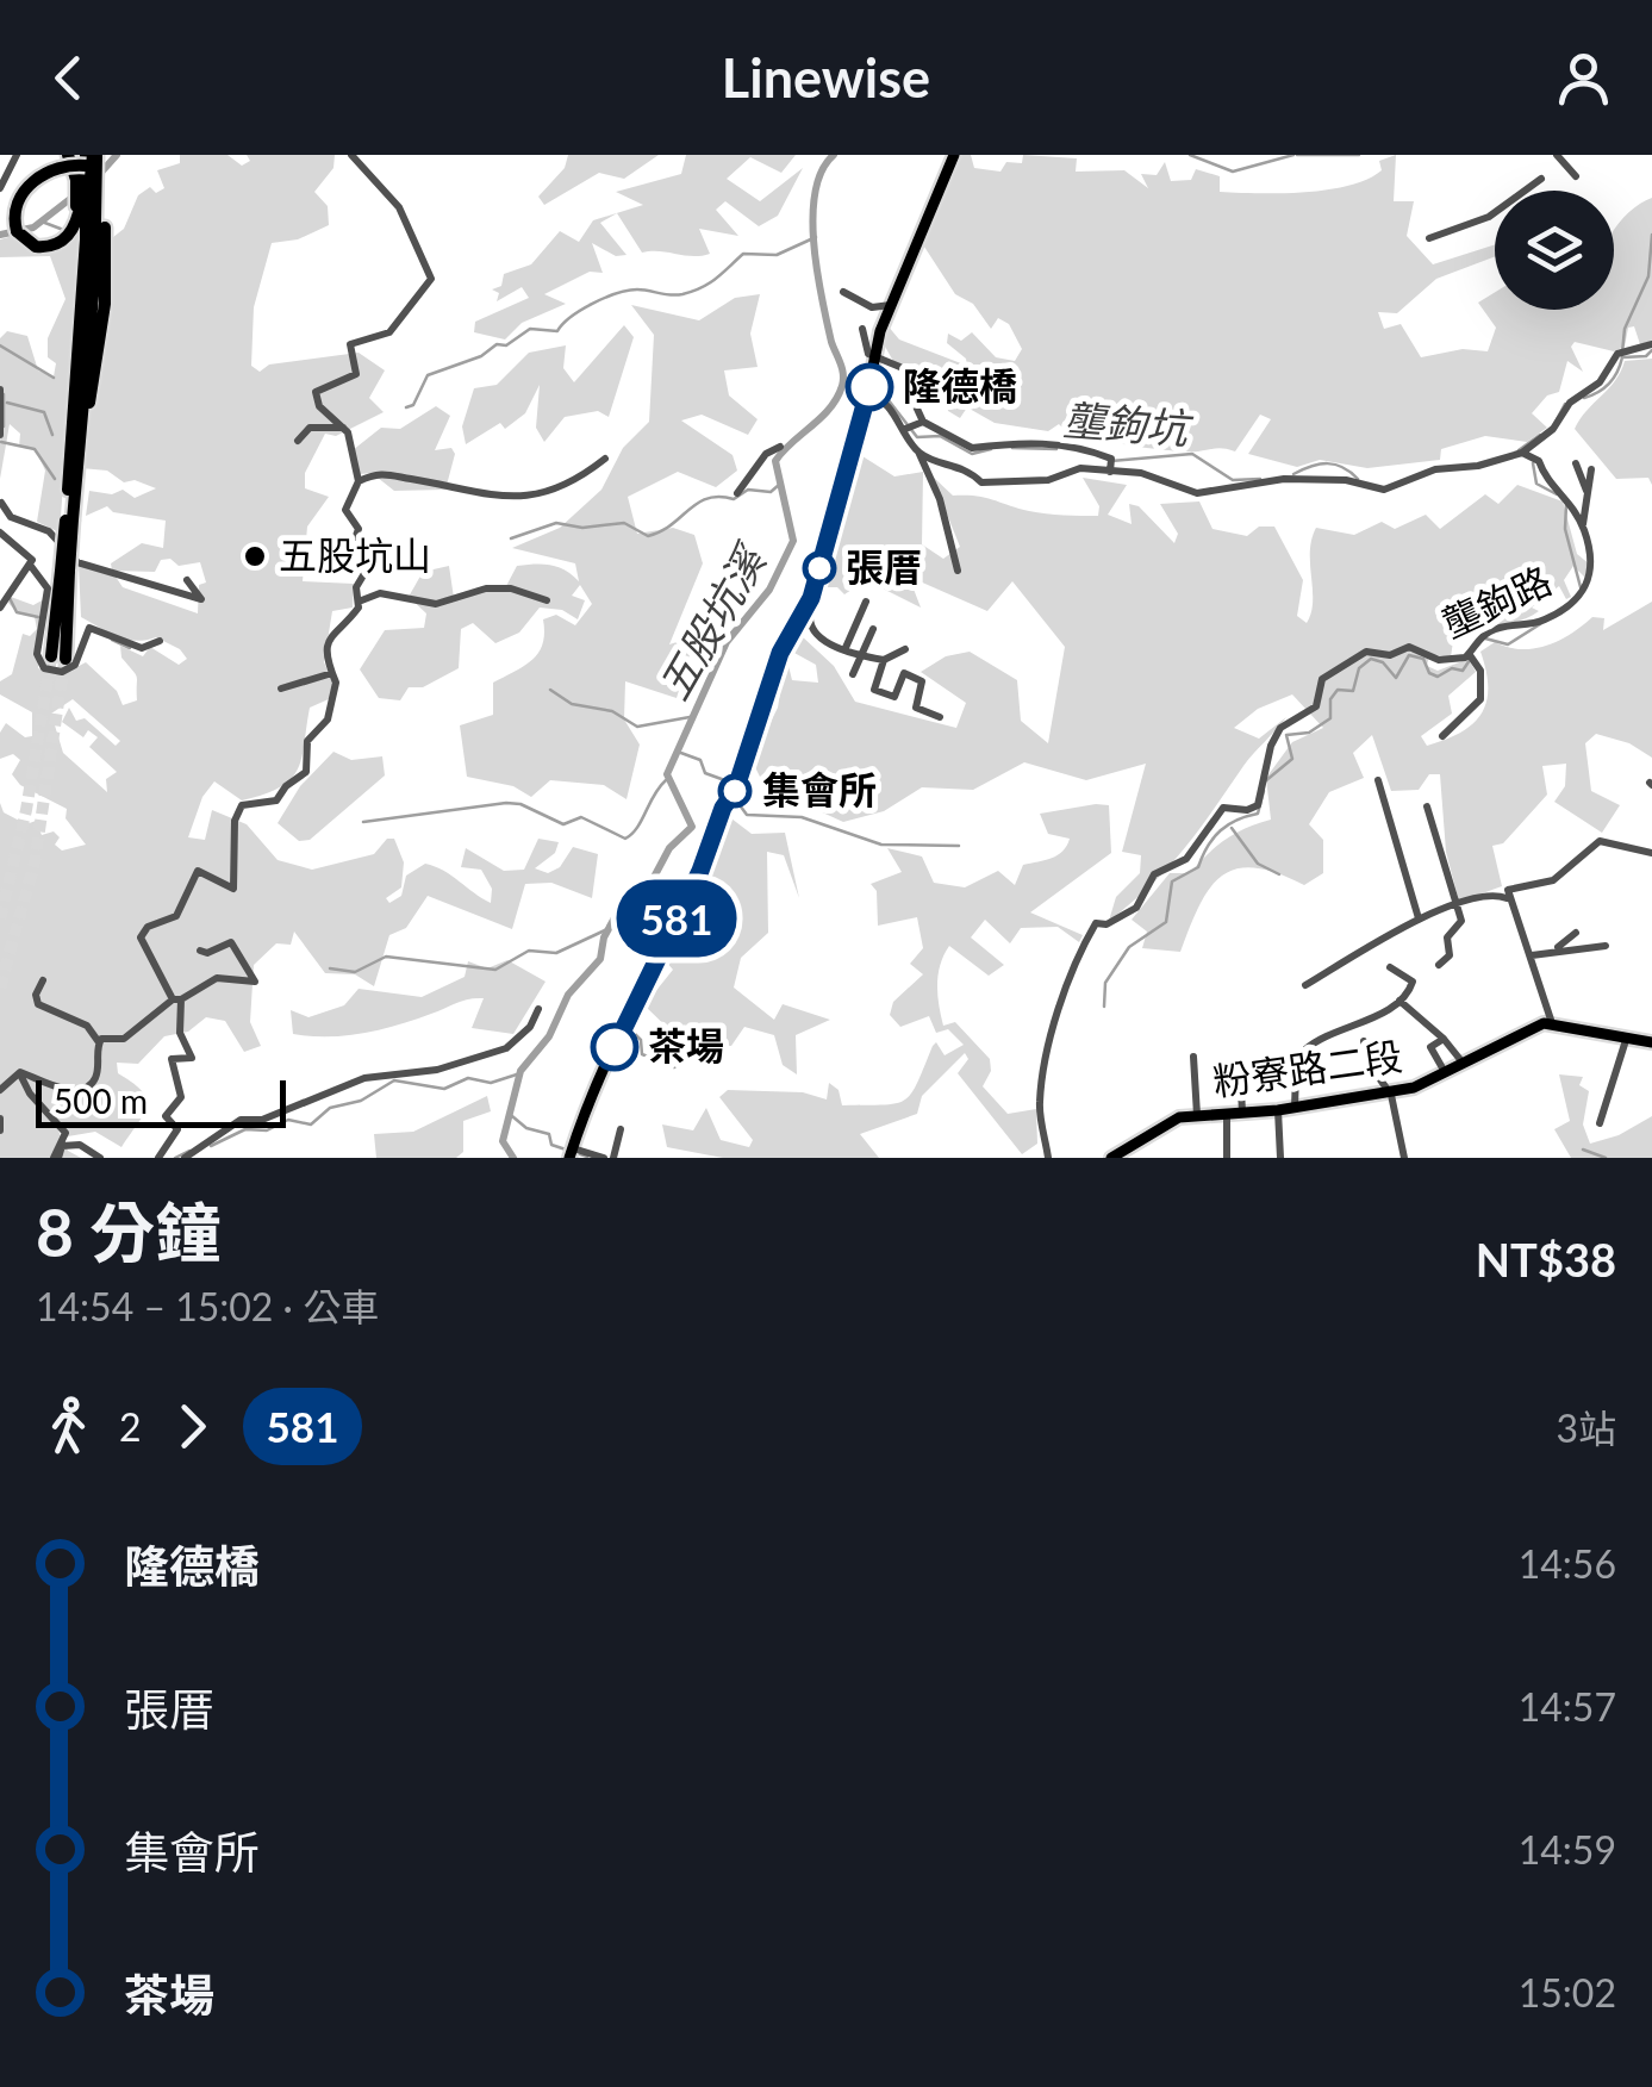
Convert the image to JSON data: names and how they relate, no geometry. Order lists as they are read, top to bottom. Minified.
{"streets":{"main road":["粉寮路二段"],"street":["壟鉤路"]},"water":["壟鉤坑","五股坑溪"],"places":["隆德橋","五股坑山","張厝","集會所","茶場"],"lines":["bus line 581"],"scale_bar":"500 m","page":{"header":"Linewise","on_map":"581","scale":"500 m","heading":["8 分鐘","14:54 – 15:02 · 公車","NT$38"],"legs":["2","581","3站"],"list":[{"name":"隆德橋","value":"14:56"},{"name":"張厝","value":"14:57"},{"name":"集會所","value":"14:59"},{"name":"茶場","value":"15:02"}]}}
